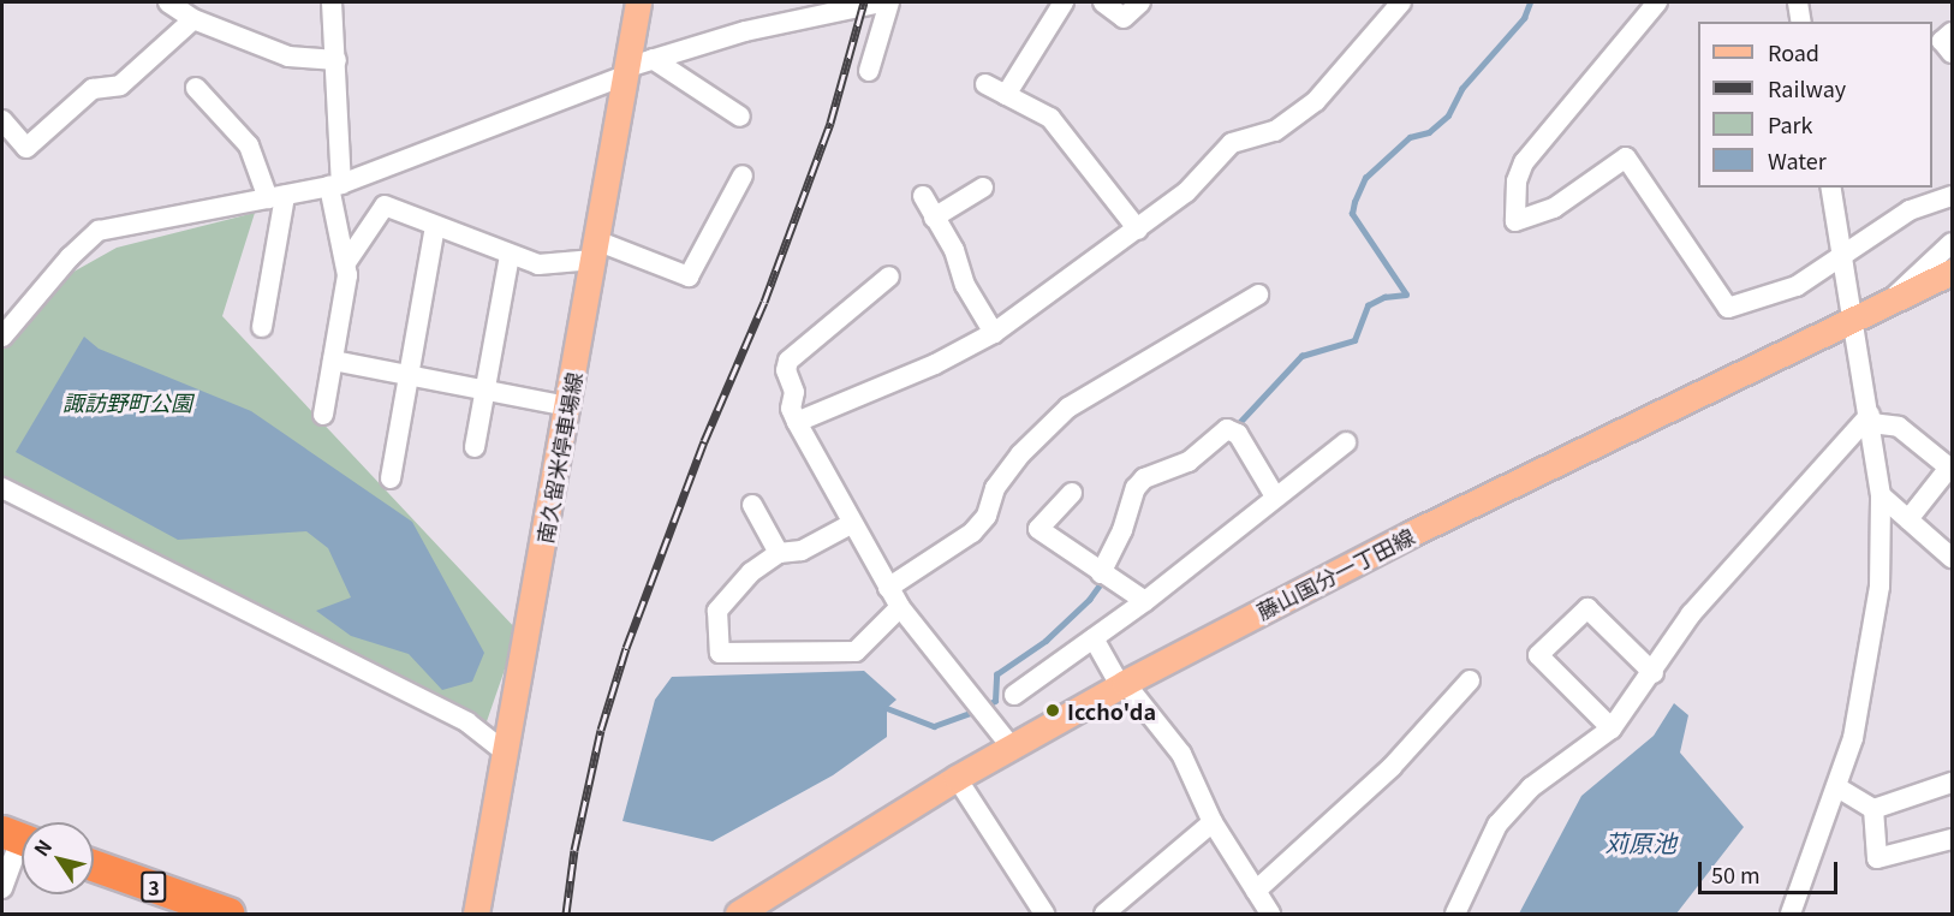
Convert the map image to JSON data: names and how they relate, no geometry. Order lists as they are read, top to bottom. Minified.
{"streets":{"highway":["3"],"main road":["南久留米停車場線","藤山国分一丁田線"]},"water":["苅原池"],"parks":["諏訪野町公園"],"places":["Iccho'da"],"legend":["Road","Railway","Park","Water"],"scale_bar":"50 m","north":"top left"}
